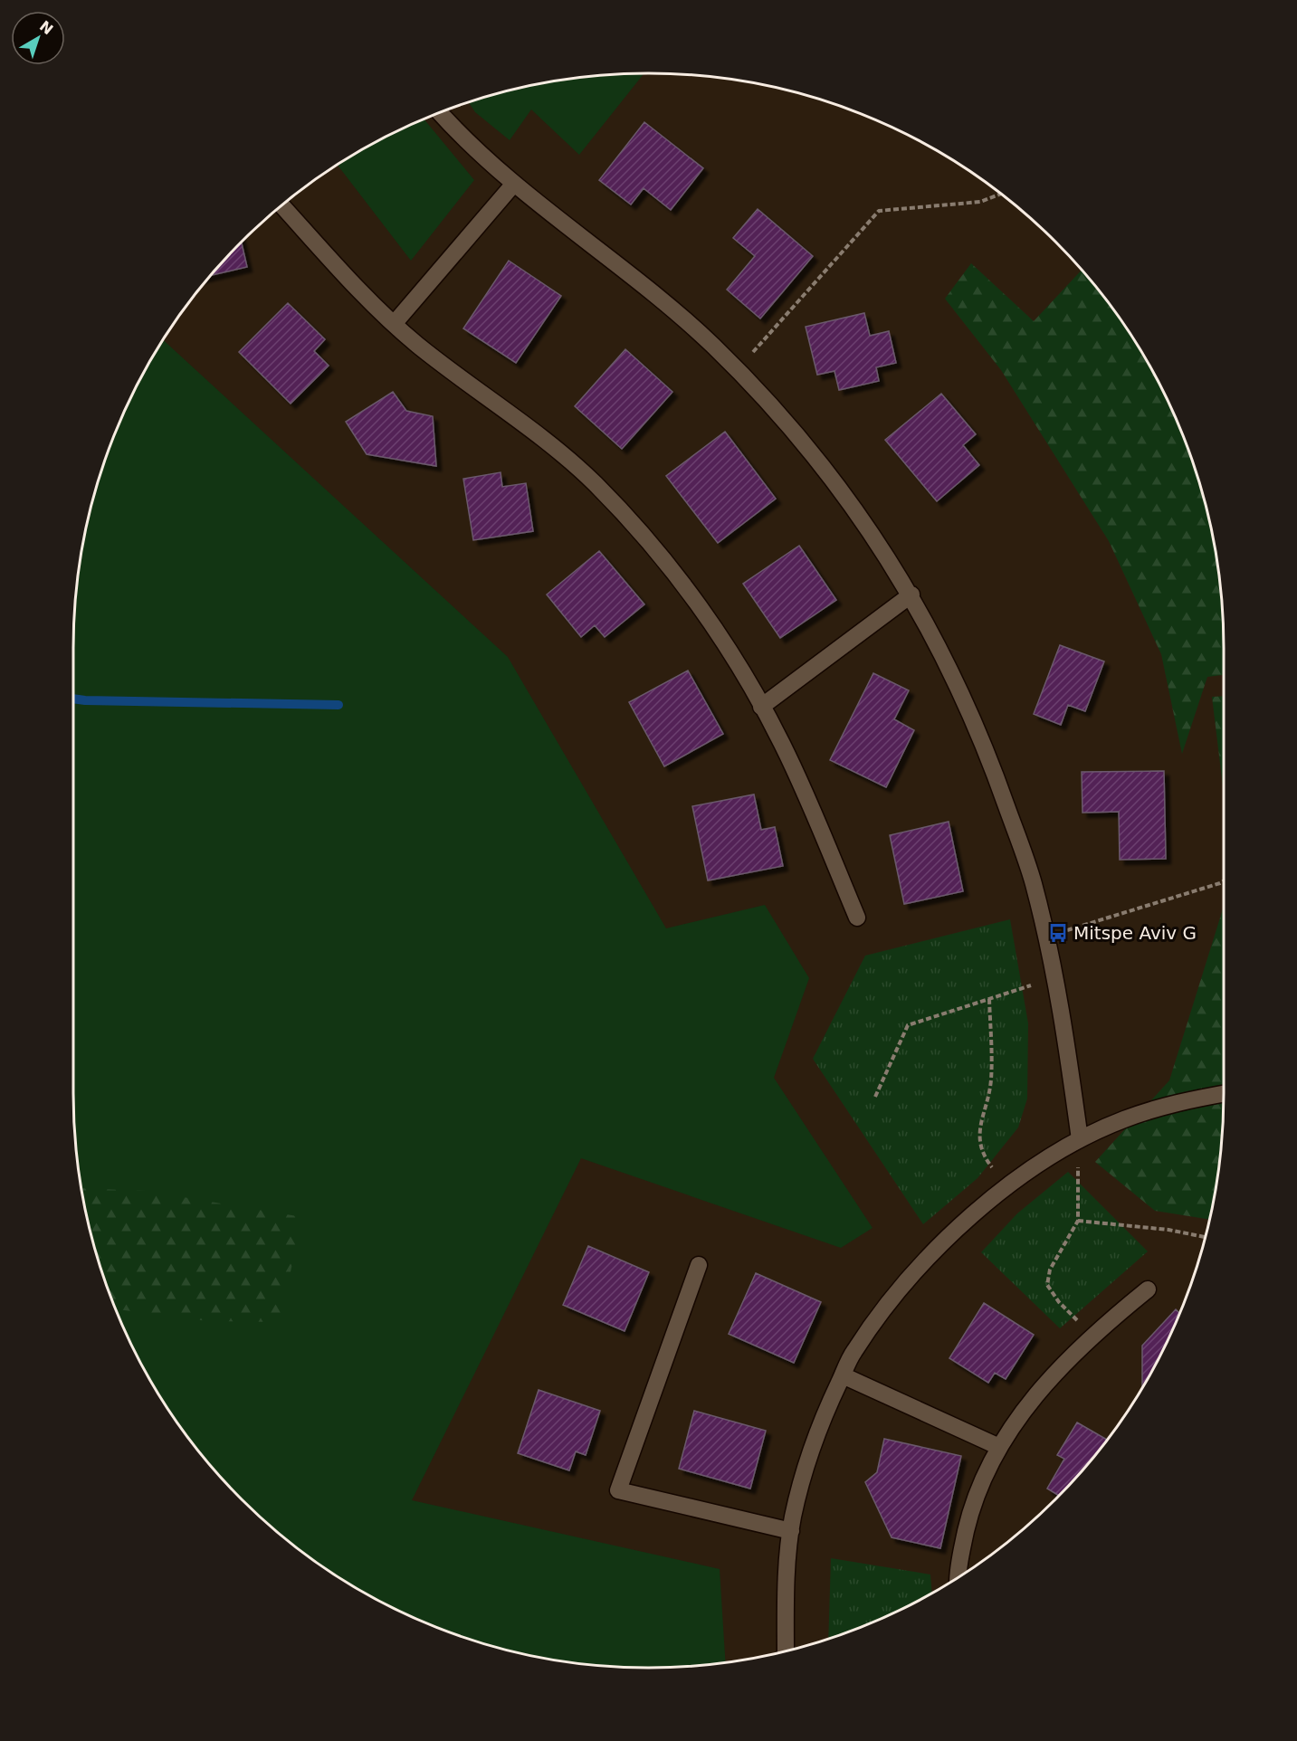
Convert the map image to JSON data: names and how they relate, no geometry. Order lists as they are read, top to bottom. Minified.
{"places":{"bus stop":["Mitspe Aviv G"]},"north":"top right"}
